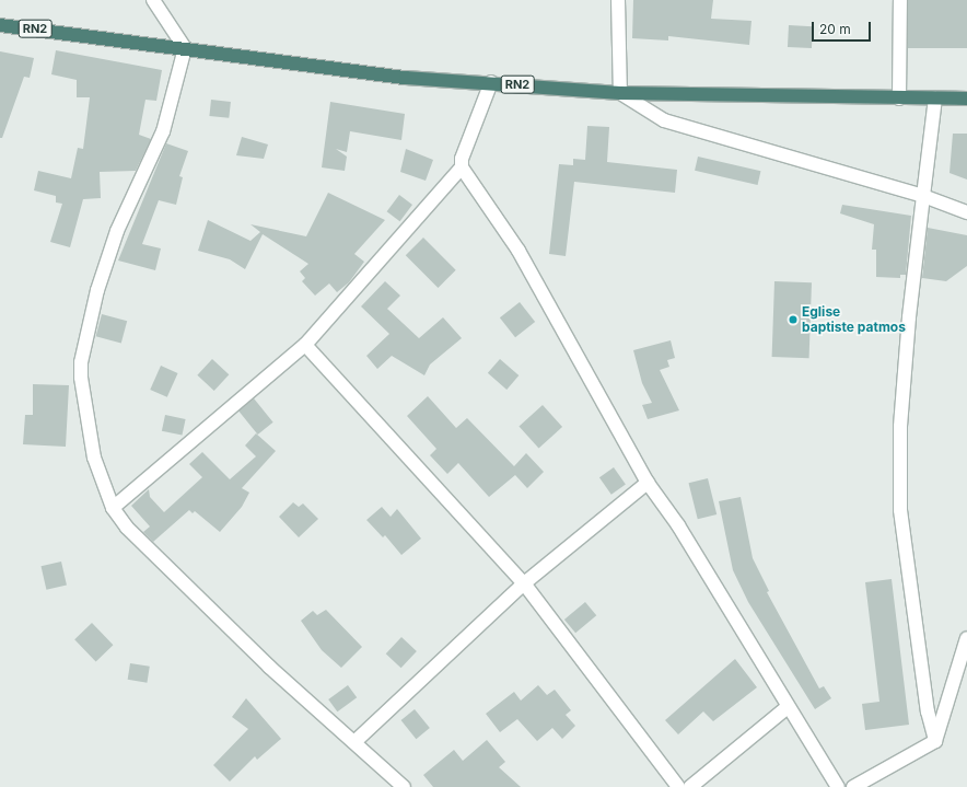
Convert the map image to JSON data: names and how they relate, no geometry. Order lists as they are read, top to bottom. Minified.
{"streets":{"highway":["RN2"]},"places":["Eglise baptiste patmos"],"scale_bar":"20 m"}
